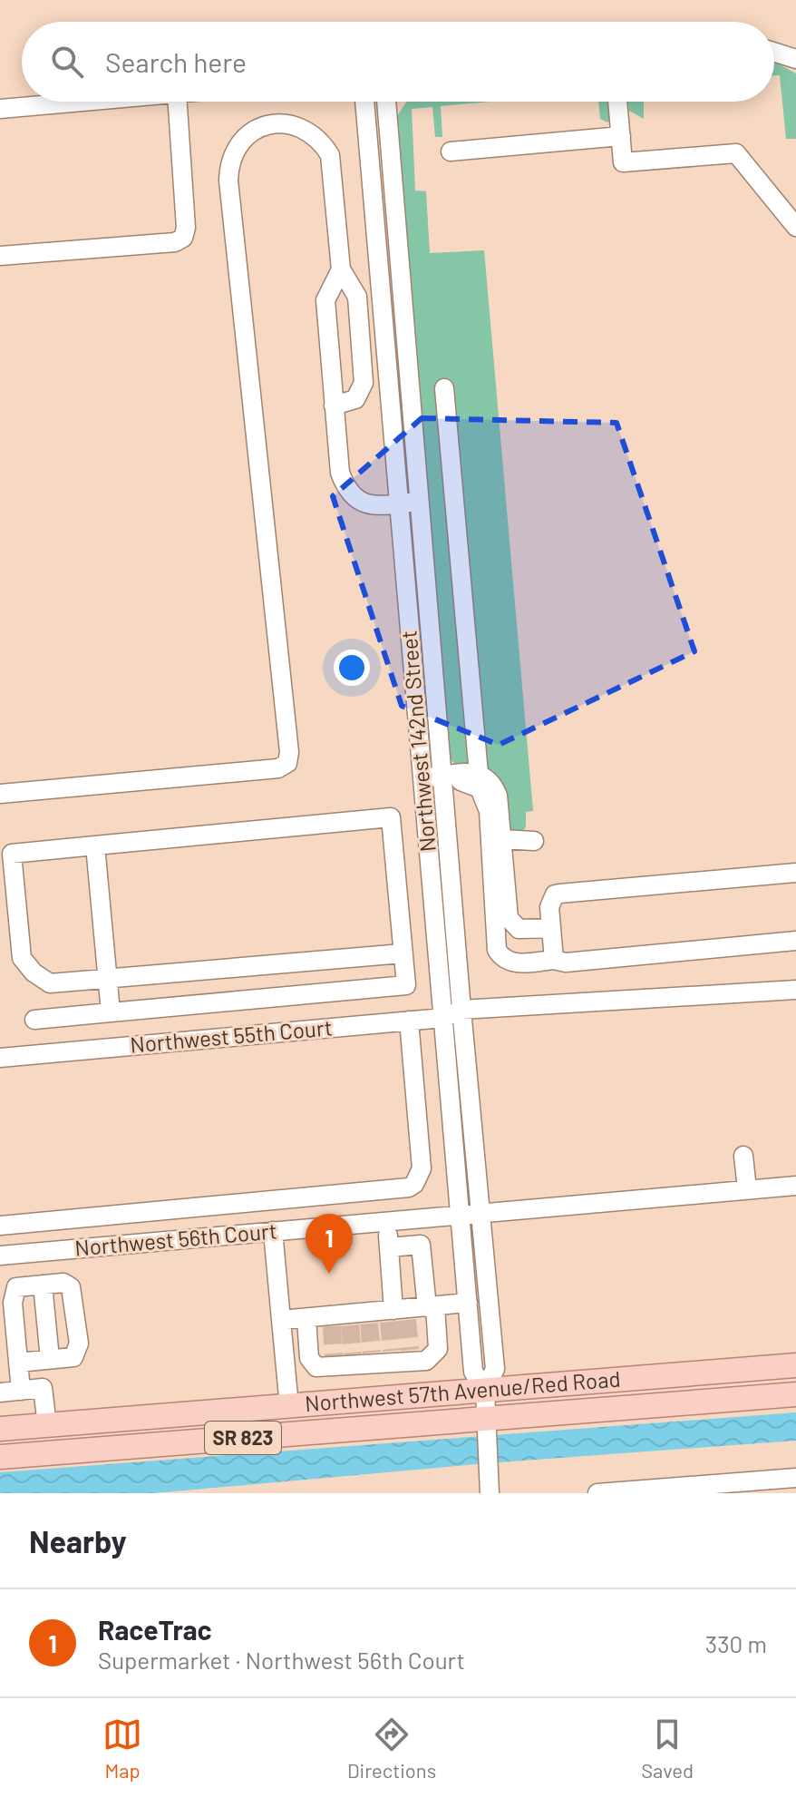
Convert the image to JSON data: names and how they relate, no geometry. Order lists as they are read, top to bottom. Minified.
{"streets":{"main road":["Northwest 57th Avenue/Red Road","SR 823"],"street":["Northwest 142nd Street","Northwest 55th Court","Northwest 56th Court"]},"crossings":[["Northwest 142nd Street","Northwest 55th Court"],["Northwest 142nd Street","Northwest 56th Court"],["Northwest 142nd Street","Northwest 57th Avenue/Red Road"]],"page":{"search":"Search here","pins":"1","heading":"Nearby","list":[{"mark":"1","name":"RaceTrac","note":"Supermarket · Northwest 56th Court","value":"330 m"}],"nav":["Map","Directions","Saved"]}}
